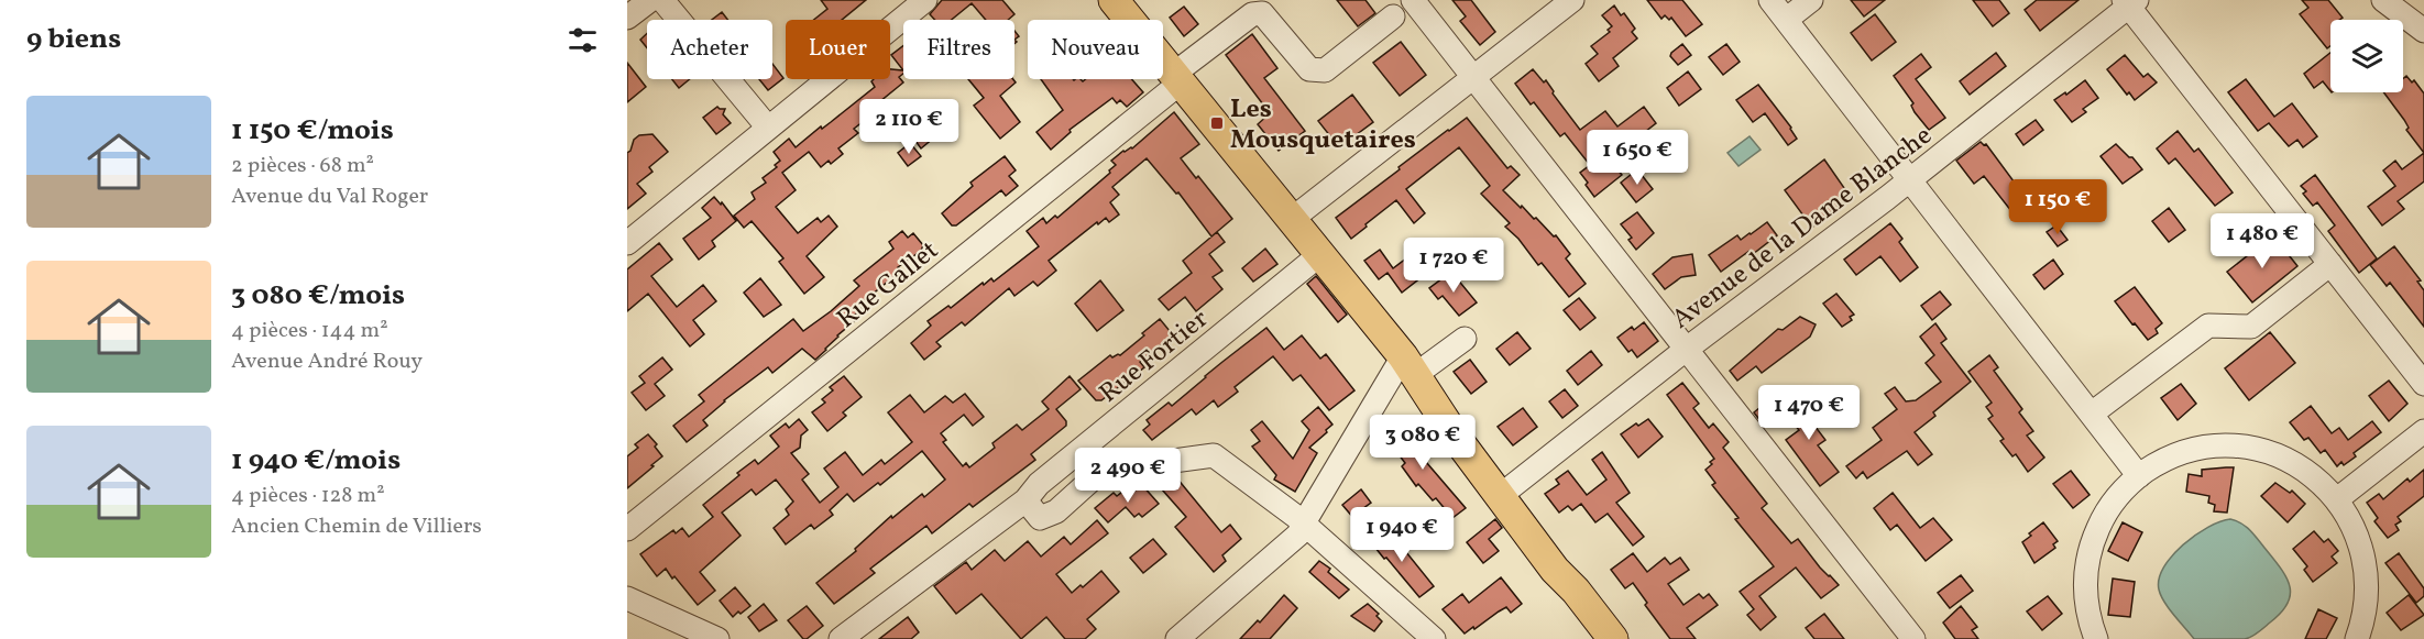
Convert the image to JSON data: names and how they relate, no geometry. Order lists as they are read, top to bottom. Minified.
{"streets":{"street":["Avenue de la Dame Blanche","Rue Gallet","Rue Fortier"]},"places":{"transit":["Les Mousquetaires"]},"page":{"heading":"9 biens","chip":["Acheter","Louer","Filtres","Nouveau"],"list":[{"name":"1 150 €/mois","note":"2 pièces · 68 m² · Avenue du Val Roger"},{"name":"3 080 €/mois","note":"4 pièces · 144 m² · Avenue André Rouy"},{"name":"1 940 €/mois","note":"4 pièces · 128 m² · Ancien Chemin de Villiers"}],"price":["2 110 €","1 650 €","1 150 €","1 480 €","1 720 €","1 470 €","3 080 €","2 490 €","1 940 €"]}}
